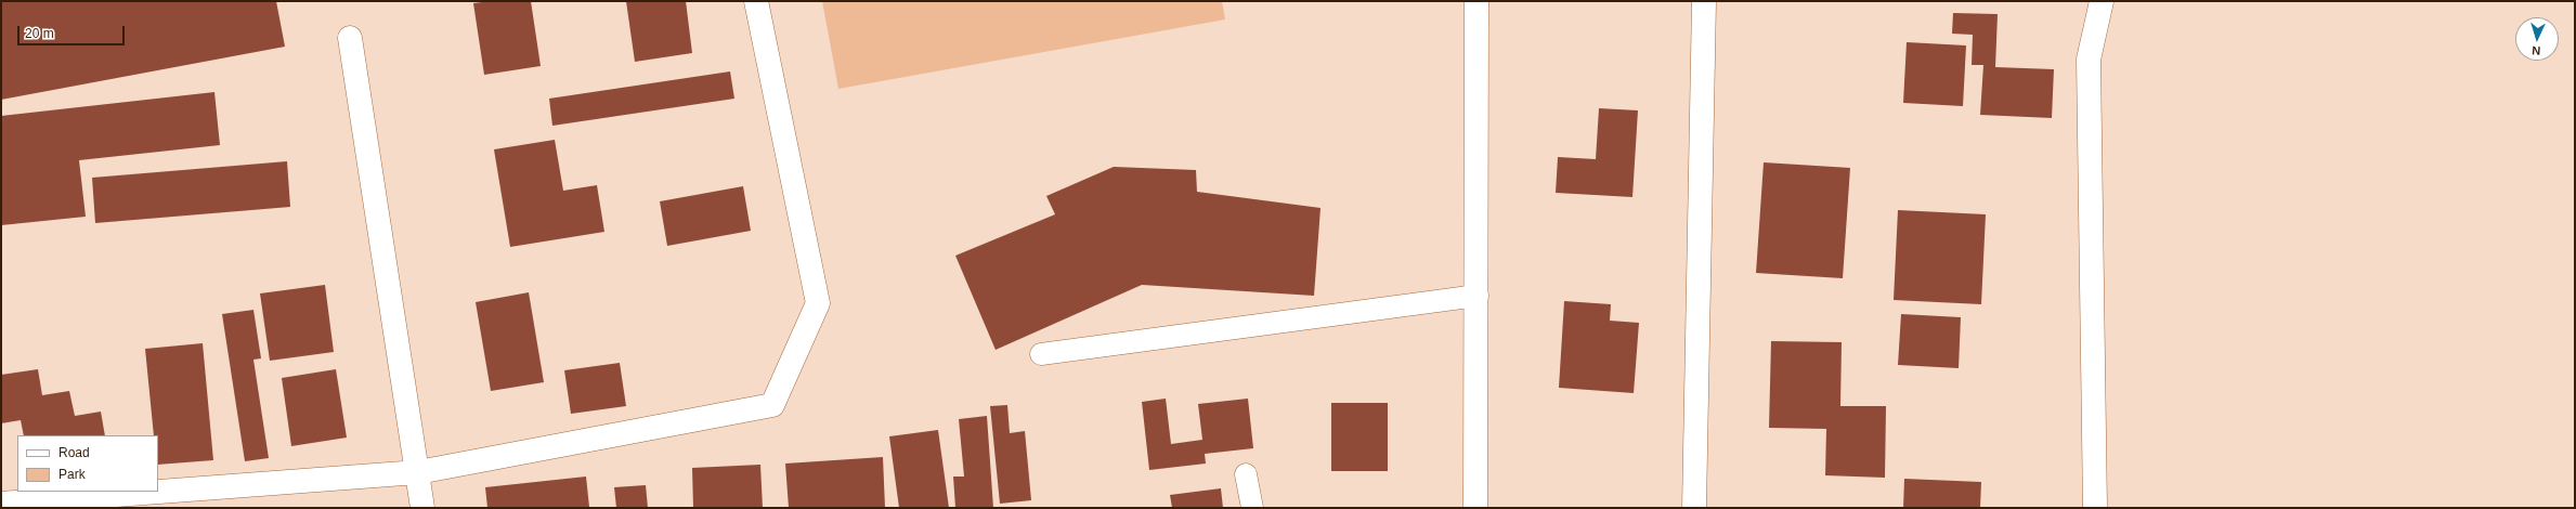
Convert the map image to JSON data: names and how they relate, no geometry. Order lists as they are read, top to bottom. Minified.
{"legend":["Road","Park"],"scale_bar":"20 m","north":"bottom"}
